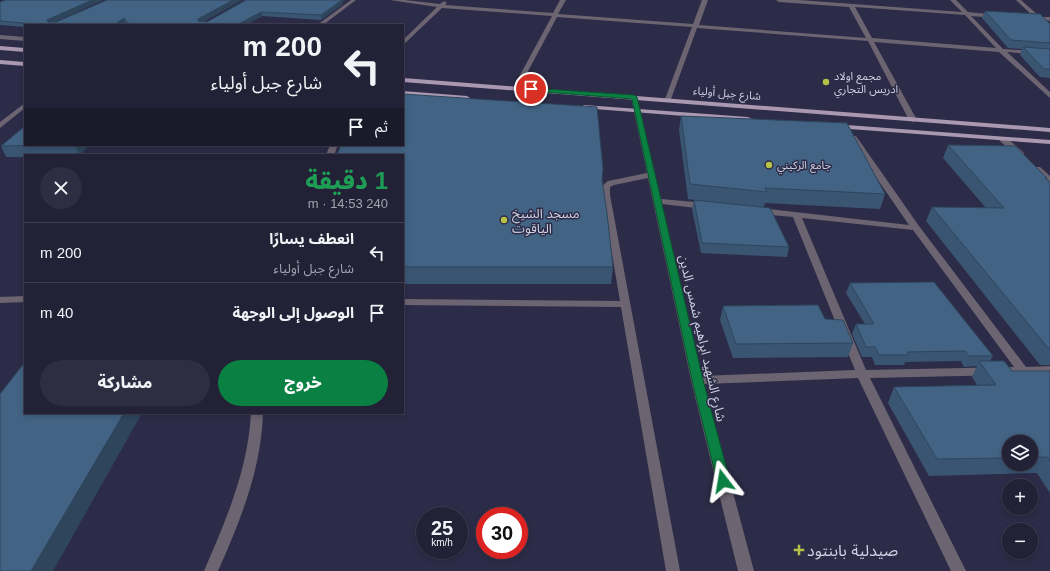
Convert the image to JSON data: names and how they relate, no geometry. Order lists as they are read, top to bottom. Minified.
{"streets":{"main road":["شارع جبل أولياء"],"street":["شارع الشهيد ابراهيم شمس الدين"]},"crossings":[["شارع جبل أولياء","شارع الشهيد ابراهيم شمس الدين"]],"places":{"other":["مجمع اولاد ادريس التجاري","جامع الركيني","مسجد الشيخ الياقوت"],"health":["صيدلية بابنتود"]},"page":{"turn":["200 m","شارع جبل أولياء"],"then":"ثم","heading":["1 دقيقة","240 m · 14:53"],"list":[{"name":"انعطف يسارًا","note":"شارع جبل أولياء","value":"200 m"},{"name":"الوصول إلى الوجهة","value":"40 m"}],"buttons":["خروج","مشاركة"],"map_buttons":["+","−"],"speed":"25 km/h","limit":"30"}}
